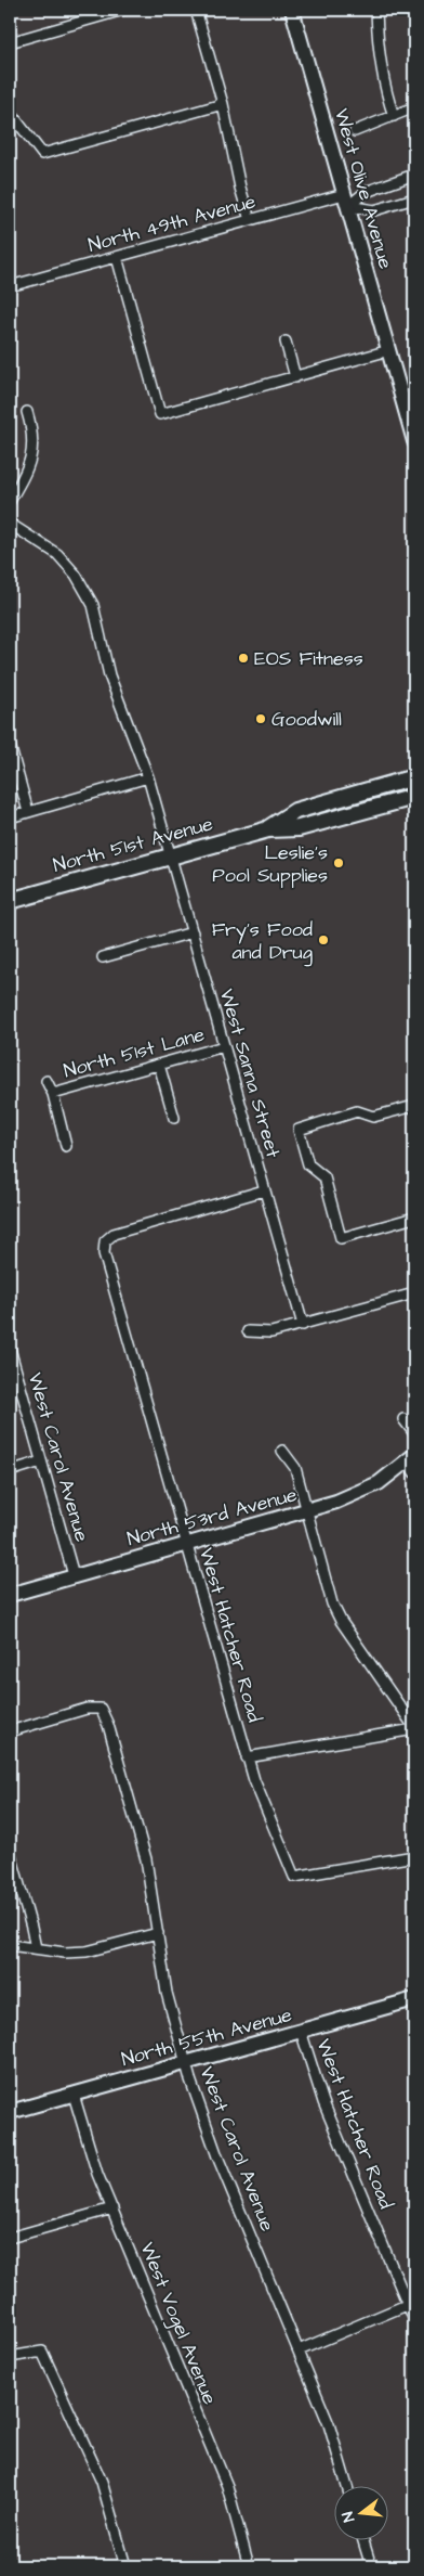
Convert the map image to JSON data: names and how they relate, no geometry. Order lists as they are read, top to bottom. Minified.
{"streets":{"main road":["North 51st Avenue"],"street":["West Olive Avenue","North 49th Avenue","North 51st Lane","West Sanna Street","West Carol Avenue","North 53rd Avenue","West Hatcher Road","North 55th Avenue","West Vogel Avenue"]},"crossings":[["West Olive Avenue","North 49th Avenue"],["North 51st Avenue","West Sanna Street"],["North 51st Lane","West Sanna Street"],["West Sanna Street","West Hatcher Road"],["West Carol Avenue","North 53rd Avenue"],["West Carol Avenue","North 55th Avenue"],["North 53rd Avenue","West Hatcher Road"],["West Hatcher Road","North 55th Avenue"],["North 55th Avenue","West Vogel Avenue"]],"places":["EOS Fitness","Goodwill","Leslie's Pool Supplies","Fry's Food and Drug"],"north":"left"}
